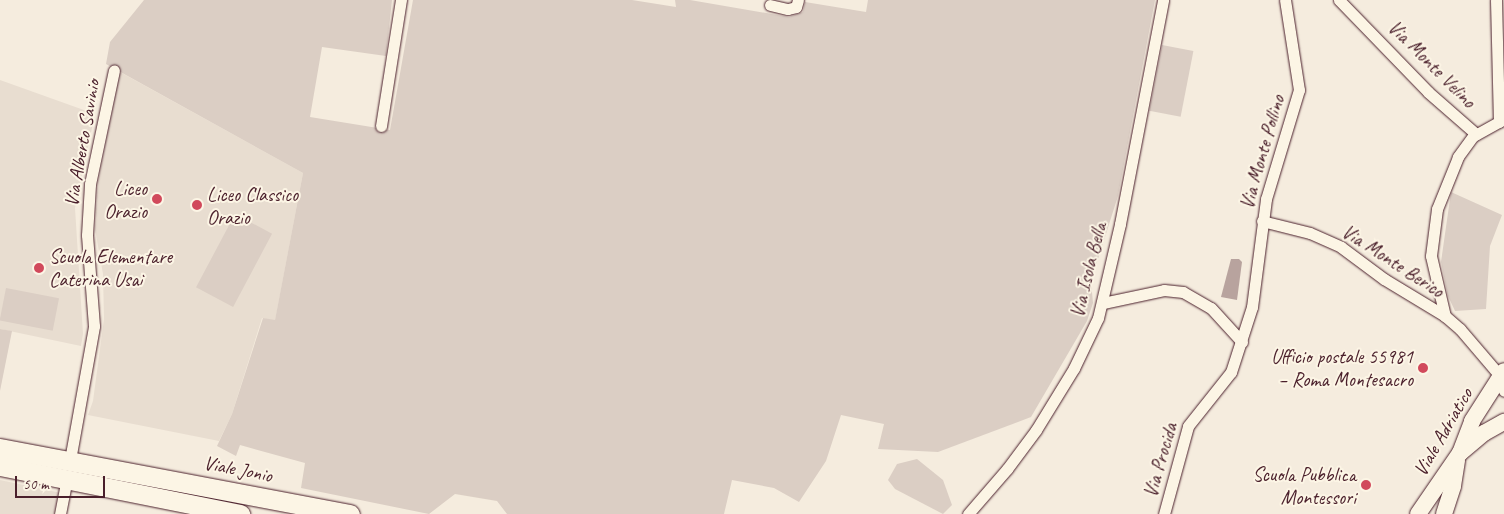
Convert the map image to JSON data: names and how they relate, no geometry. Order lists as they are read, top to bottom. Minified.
{"streets":{"main road":["Viale Jonio"],"street":["Via Monte Velino","Via Alberto Savinio","Via Monte Pollino","Via Monte Berico","Via Isola Bella","Viale Adriatico","Via Procida"]},"crossings":[["Via Alberto Savinio","Viale Jonio"],["Via Monte Pollino","Via Monte Berico"],["Via Monte Pollino","Via Procida"],["Via Monte Berico","Viale Adriatico"]],"places":["Liceo Orazio","Liceo Classico Orazio","Scuola Elementare Caterina Usai","Ufficio postale 55981 – Roma Montesacro","Scuola Pubblica Montessori"],"scale_bar":"50 m"}
